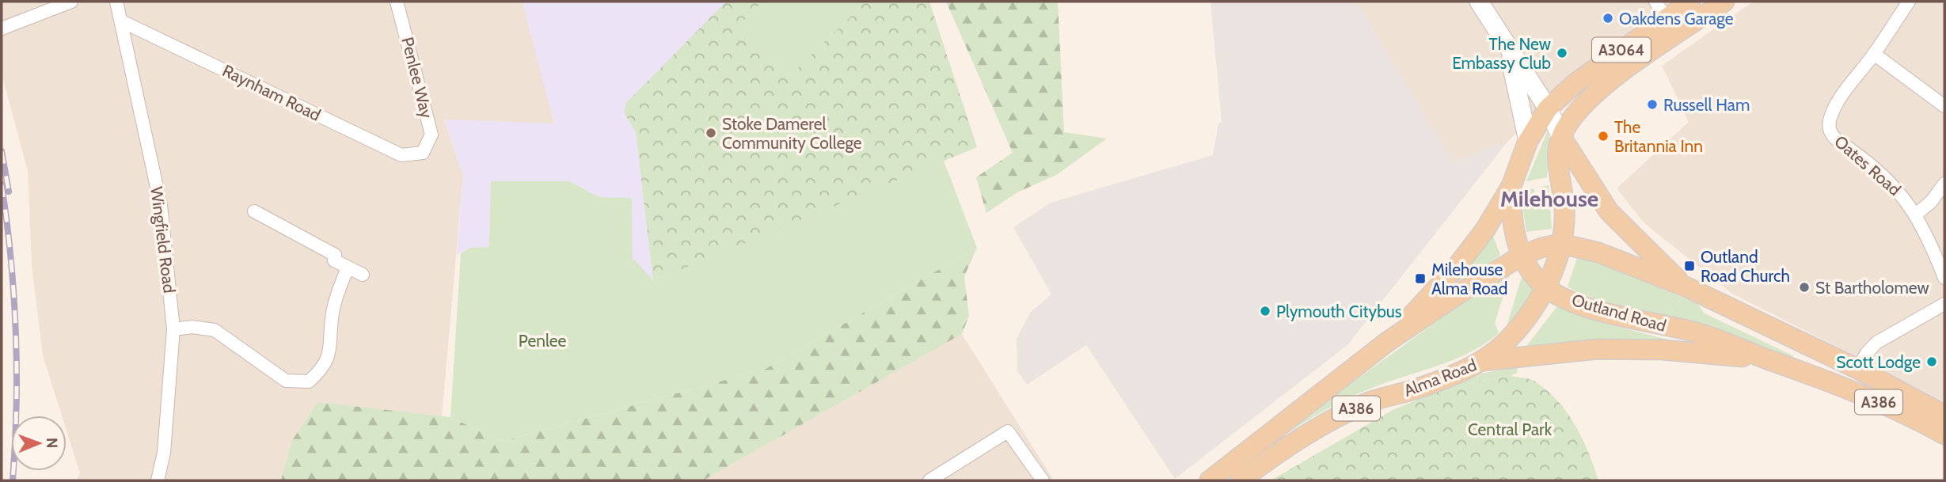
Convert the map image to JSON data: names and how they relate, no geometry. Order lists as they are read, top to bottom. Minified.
{"streets":{"main road":["A3064","Outland Road","Alma Road","A386"],"street":["Penlee Way","Raynham Road","Oates Road","Wingfield Road"]},"crossings":[["A3064","Outland Road"],["A3064","Alma Road"],["A3064","A386"],["Penlee Way","Raynham Road"],["Raynham Road","Wingfield Road"],["Outland Road","Alma Road"],["Outland Road","A386"],["Alma Road","A386"]],"districts":["Milehouse"],"parks":["Penlee","Central Park"],"places":{"other":["Oakdens Garage","The New Embassy Club","Russell Ham","Stoke Damerel Community College","The Britannia Inn","St Bartholomew","Plymouth Citybus","Scott Lodge"],"transit":["Outland Road Church","Milehouse Alma Road"]},"north":"right"}
